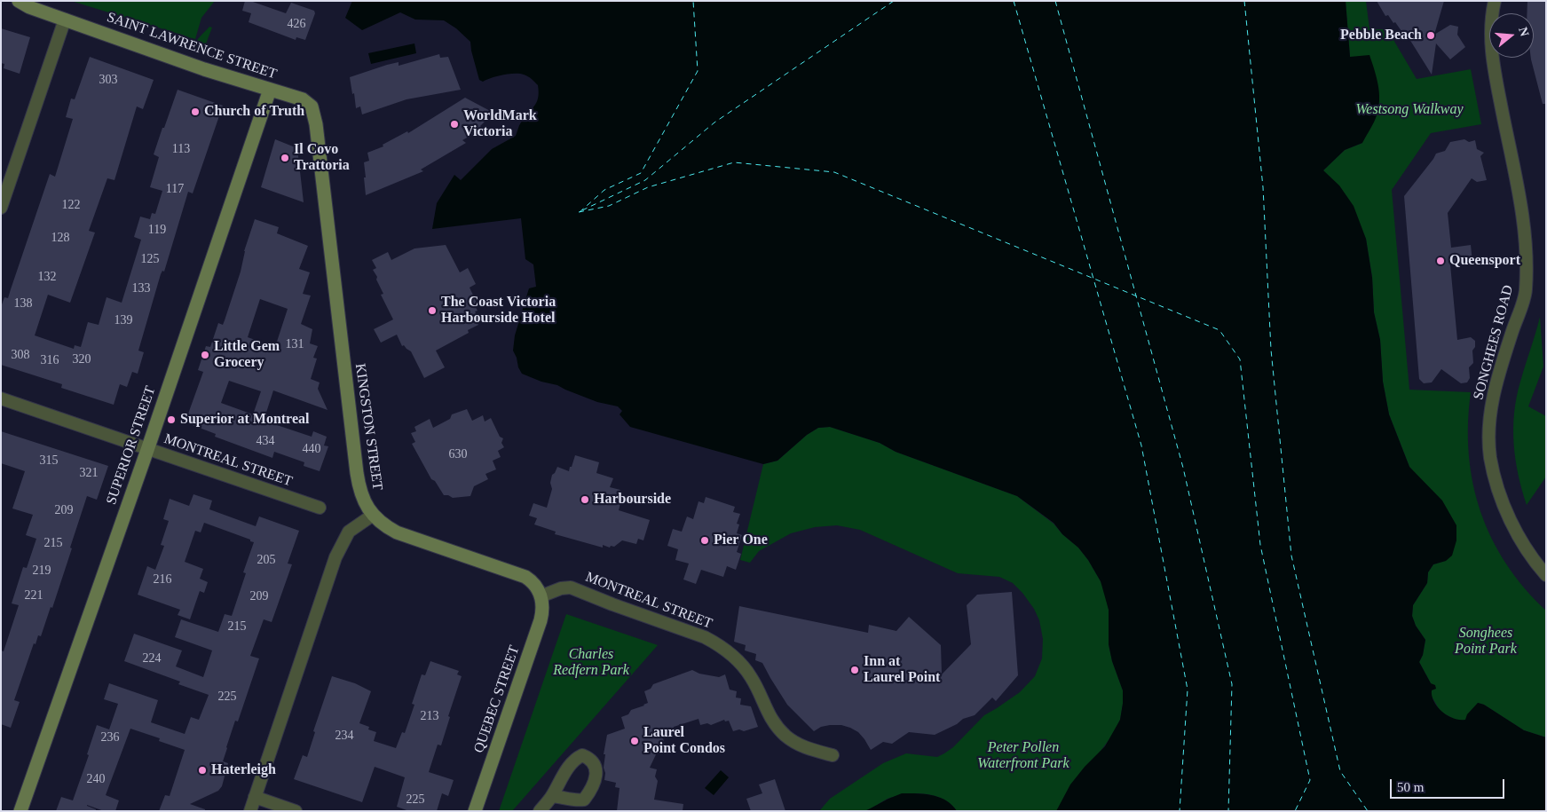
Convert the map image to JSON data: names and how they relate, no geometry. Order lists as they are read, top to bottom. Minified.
{"streets":{"street":["SAINT LAWRENCE STREET","SONGHEES ROAD","KINGSTON STREET","SUPERIOR STREET","MONTREAL STREET","QUEBEC STREET"]},"crossings":[["SAINT LAWRENCE STREET","KINGSTON STREET"],["SAINT LAWRENCE STREET","SUPERIOR STREET"],["SUPERIOR STREET","MONTREAL STREET"],["MONTREAL STREET","QUEBEC STREET"]],"parks":["Westsong Walkway","Songhees Point Park","Charles Redfern Park","Peter Pollen Waterfront Park"],"places":["Pebble Beach","Church of Truth","WorldMark Victoria","Il Covo Trattoria","Queensport","The Coast Victoria Harbourside Hotel","Little Gem Grocery","Superior at Montreal","Harbourside","Pier One","Inn at Laurel Point","Laurel Point Condos","Haterleigh"],"house_numbers":["426","303","113","117","122","119","128","125","132","133","138","139","131","308","320","316","434","440","630","315","321","209","215","205","219","216","221","209","215","224","225","213","234","236","240","225"],"scale_bar":"50 m","north":"right"}
